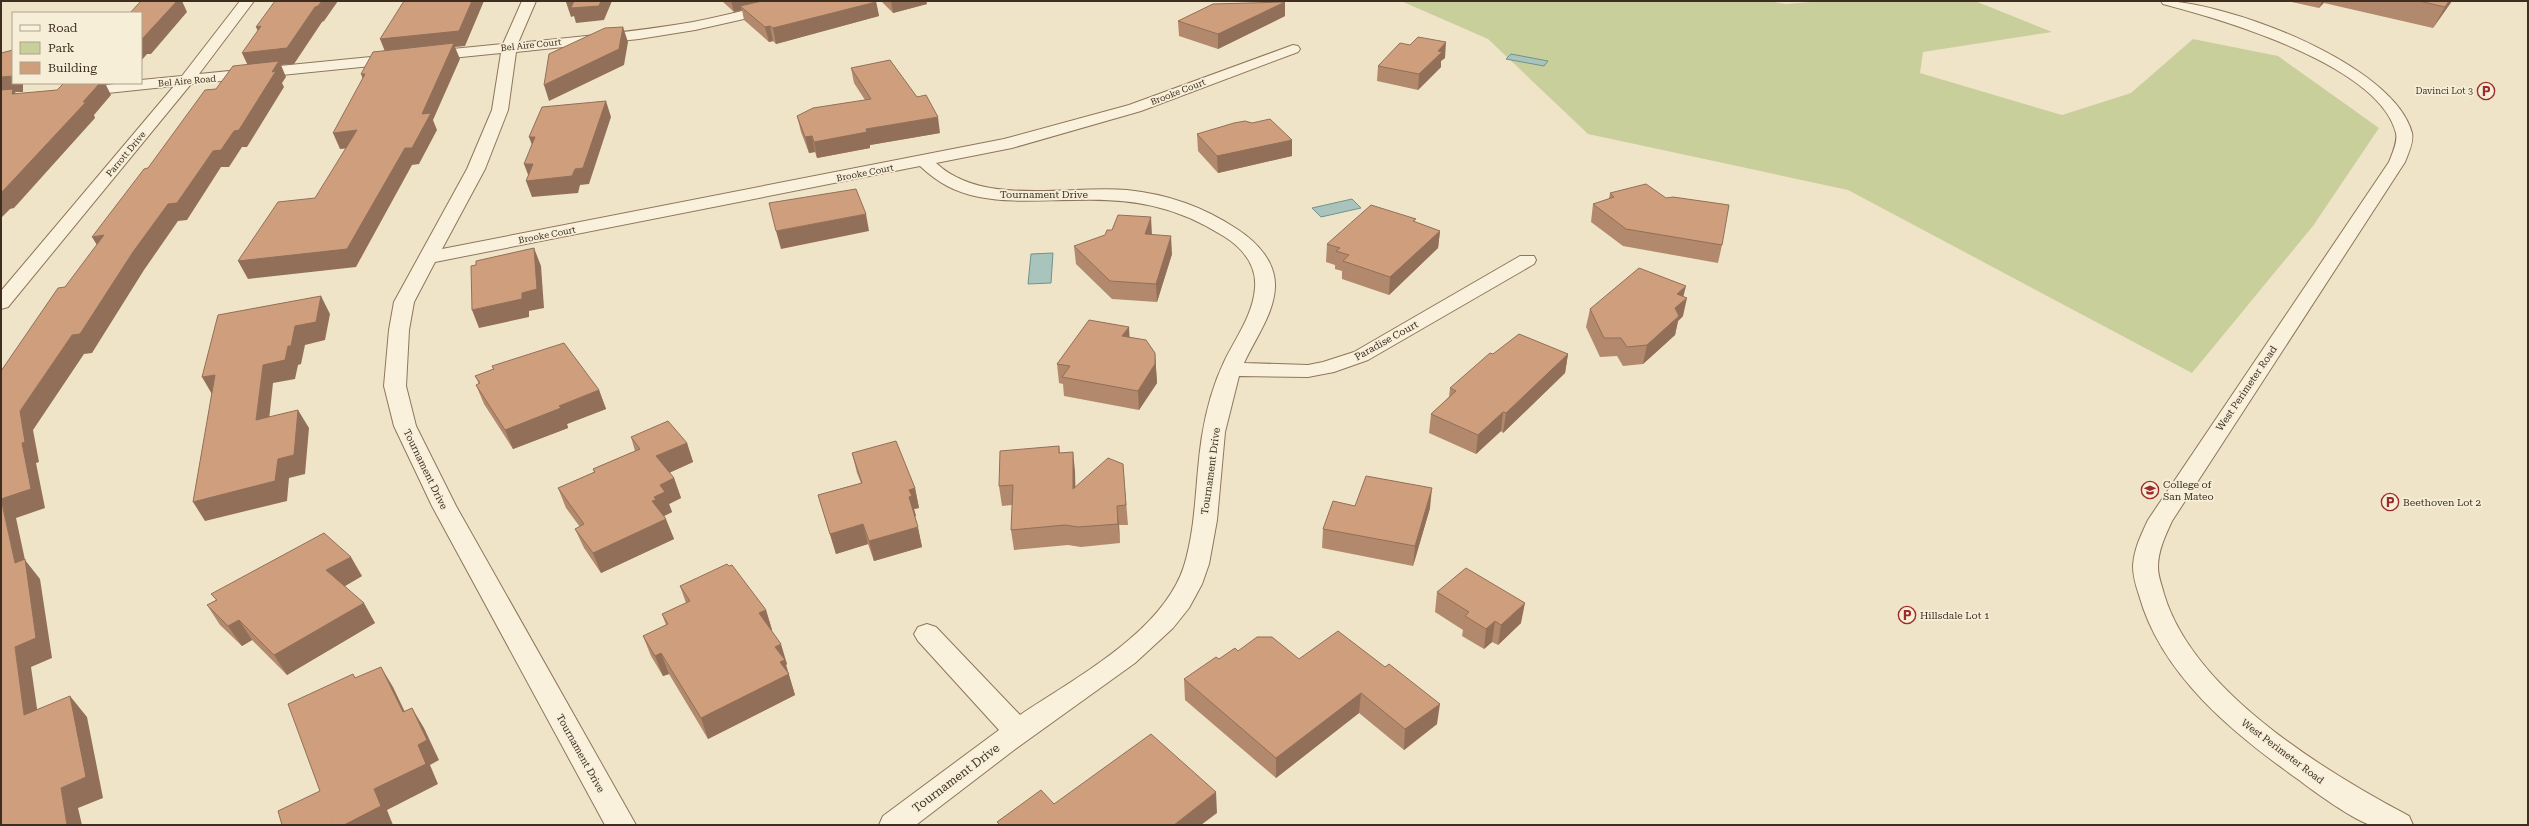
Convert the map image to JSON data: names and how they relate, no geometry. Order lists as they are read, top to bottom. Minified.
{"streets":{"street":["Bel Aire Court","Bel Aire Road","Brooke Court","Parrott Drive","Tournament Drive","Paradise Court","West Perimeter Road"]},"crossings":[["Bel Aire Court","Bel Aire Road"],["Bel Aire Court","Tournament Drive"],["Bel Aire Road","Parrott Drive"],["Brooke Court","Tournament Drive"],["Tournament Drive","Paradise Court"]],"places":{"parking":["Davinci Lot 3","Beethoven Lot 2","Hillsdale Lot 1"],"school or university":["College of San Mateo"]},"legend":["Road","Park","Building"]}
